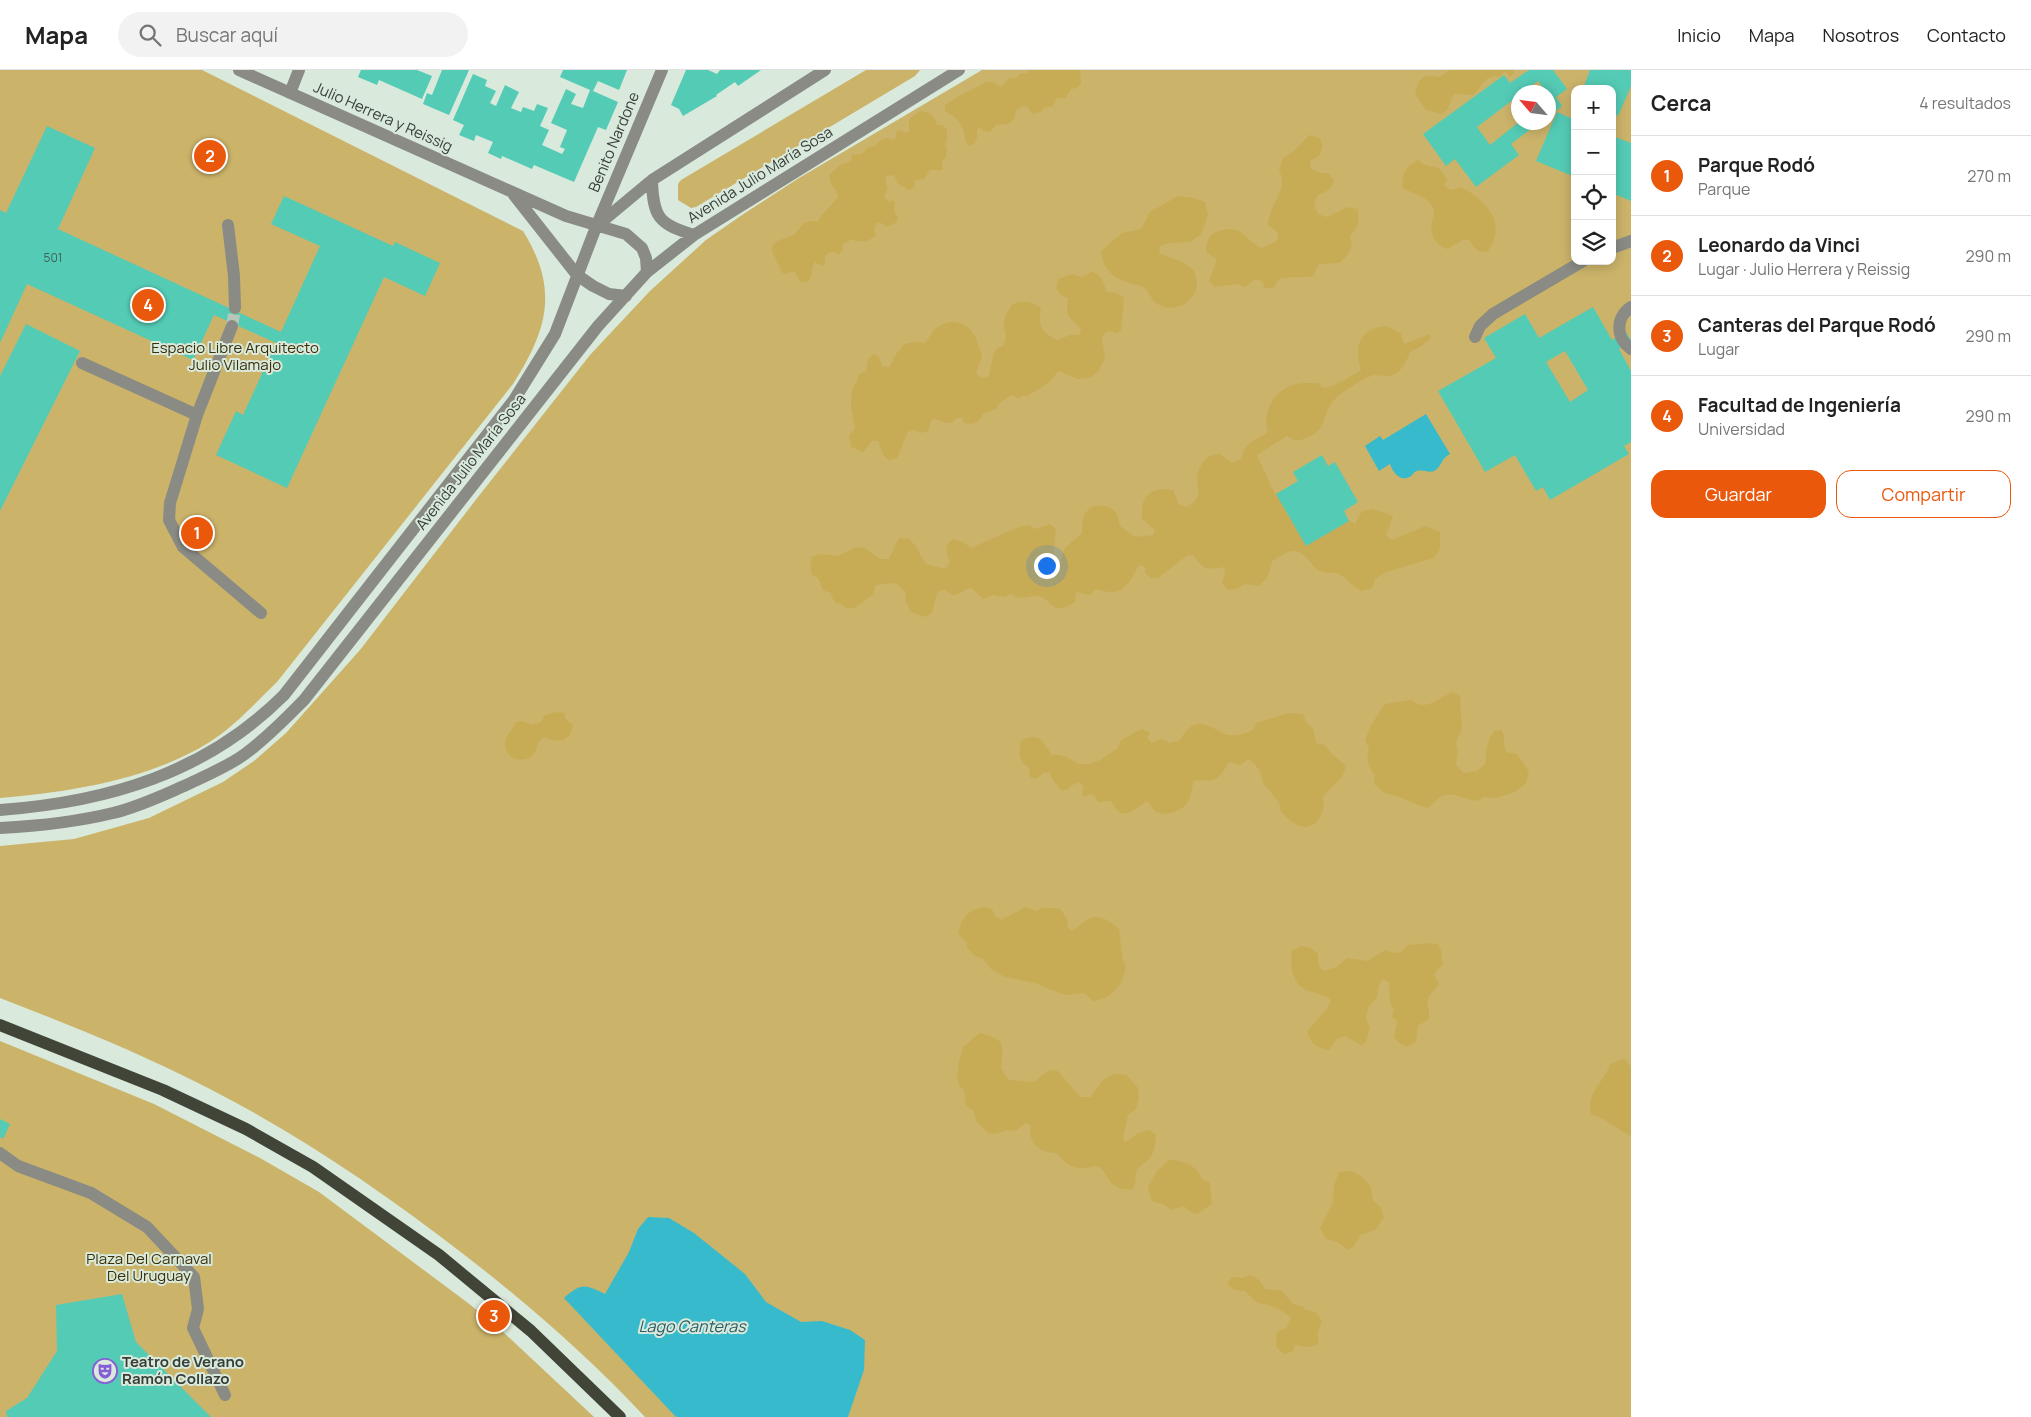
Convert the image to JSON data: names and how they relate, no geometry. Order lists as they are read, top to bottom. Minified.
{"streets":{"street":["Julio Herrera y Reissig","Benito Nardone","Avenida Julio María Sosa"]},"crossings":[["Julio Herrera y Reissig","Benito Nardone"],["Julio Herrera y Reissig","Avenida Julio María Sosa"],["Benito Nardone","Avenida Julio María Sosa"]],"water":["Lago Canteras"],"parks":["Espacio Libre Arquitecto Julio Vilamajo","Plaza Del Carnaval Del Uruguay"],"places":{"theatre":["Teatro de Verano Ramón Collazo"]},"house_numbers":["501"],"north":"top left","page":{"header":"Mapa","search":"Buscar aquí","nav":["Inicio","Mapa","Nosotros","Contacto"],"heading":["Cerca","4 resultados"],"map_buttons":["+","−"],"list":[{"mark":"1","name":"Parque Rodó","note":"Parque","value":"270 m"},{"mark":"2","name":"Leonardo da Vinci","note":"Lugar · Julio Herrera y Reissig","value":"290 m"},{"mark":"3","name":"Canteras del Parque Rodó","note":"Lugar","value":"290 m"},{"mark":"4","name":"Facultad de Ingeniería","note":"Universidad","value":"290 m"}],"pins":["2","4","1","3"],"buttons":["Guardar","Compartir"]}}
